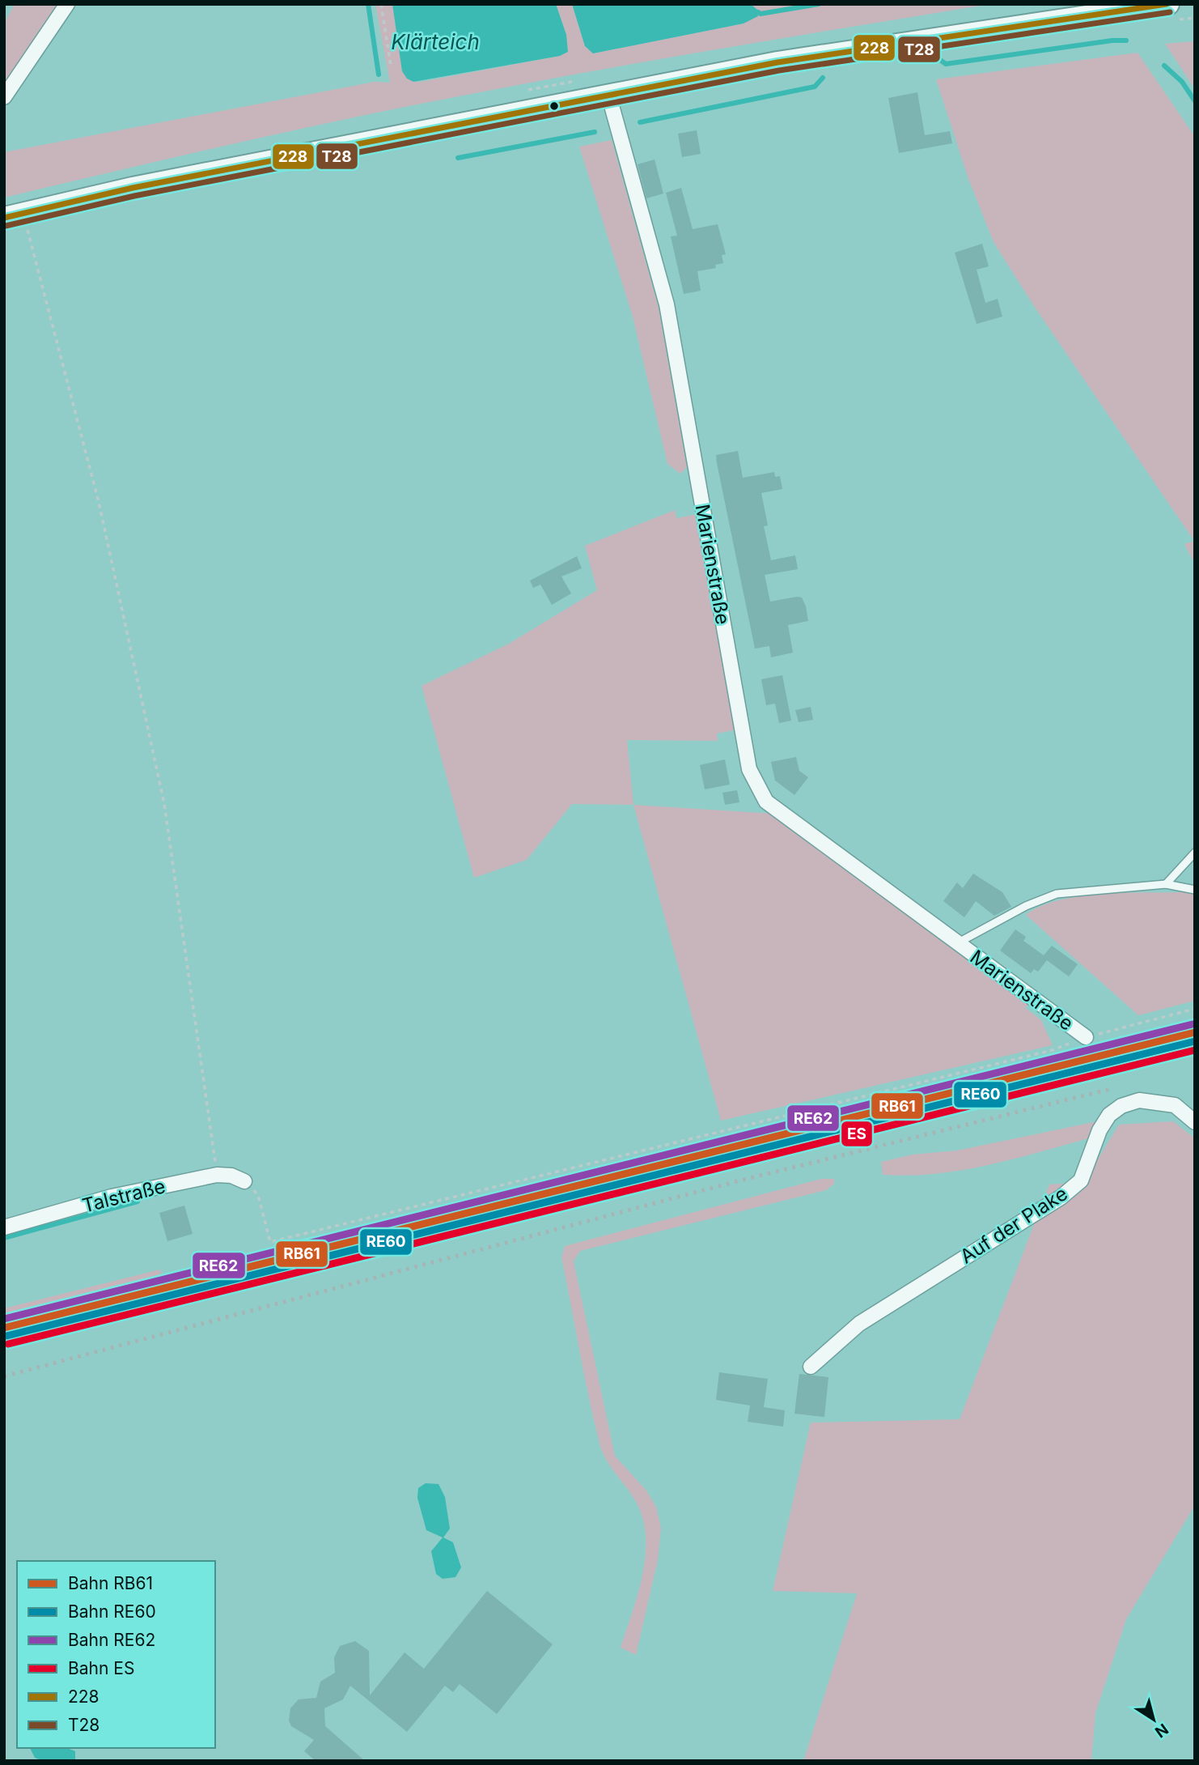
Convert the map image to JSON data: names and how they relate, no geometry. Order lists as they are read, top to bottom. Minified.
{"streets":{"street":["Marienstraße","Talstraße","Auf der Plake"]},"water":["Klärteich"],"lines":["transit line 228","transit line T28","rail line RE62","rail line RB61","rail line RE60","rail line ES"],"legend":["Bahn RB61","Bahn RE60","Bahn RE62","Bahn ES","228","T28"],"north":"bottom right"}
